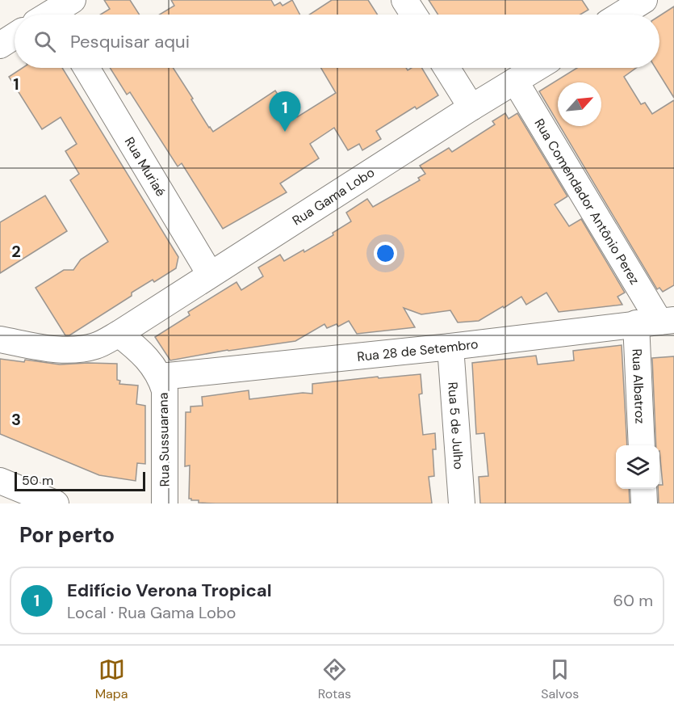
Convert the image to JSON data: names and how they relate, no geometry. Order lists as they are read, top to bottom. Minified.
{"streets":{"street":["Rua Muriaé","Rua Gama Lobo","Rua Comendador Antônio Perez","Rua 28 de Setembro","Rua Albatroz","Rua 5 de Julho","Rua Sussuarana"]},"crossings":[["Rua Muriaé","Rua Gama Lobo"],["Rua Gama Lobo","Rua Comendador Antônio Perez"],["Rua Comendador Antônio Perez","Rua 28 de Setembro"],["Rua Comendador Antônio Perez","Rua Albatroz"],["Rua 28 de Setembro","Rua Albatroz"],["Rua 28 de Setembro","Rua 5 de Julho"],["Rua 28 de Setembro","Rua Sussuarana"]],"scale_bar":"50 m","north":"top right","page":{"search":"Pesquisar aqui","pins":"1","scale":"50 m","heading":"Por perto","list":[{"mark":"1","name":"Edifício Verona Tropical","note":"Local · Rua Gama Lobo","value":"60 m"}],"nav":["Mapa","Rotas","Salvos"]},"grid":{"rows":["1","2","3"]}}
